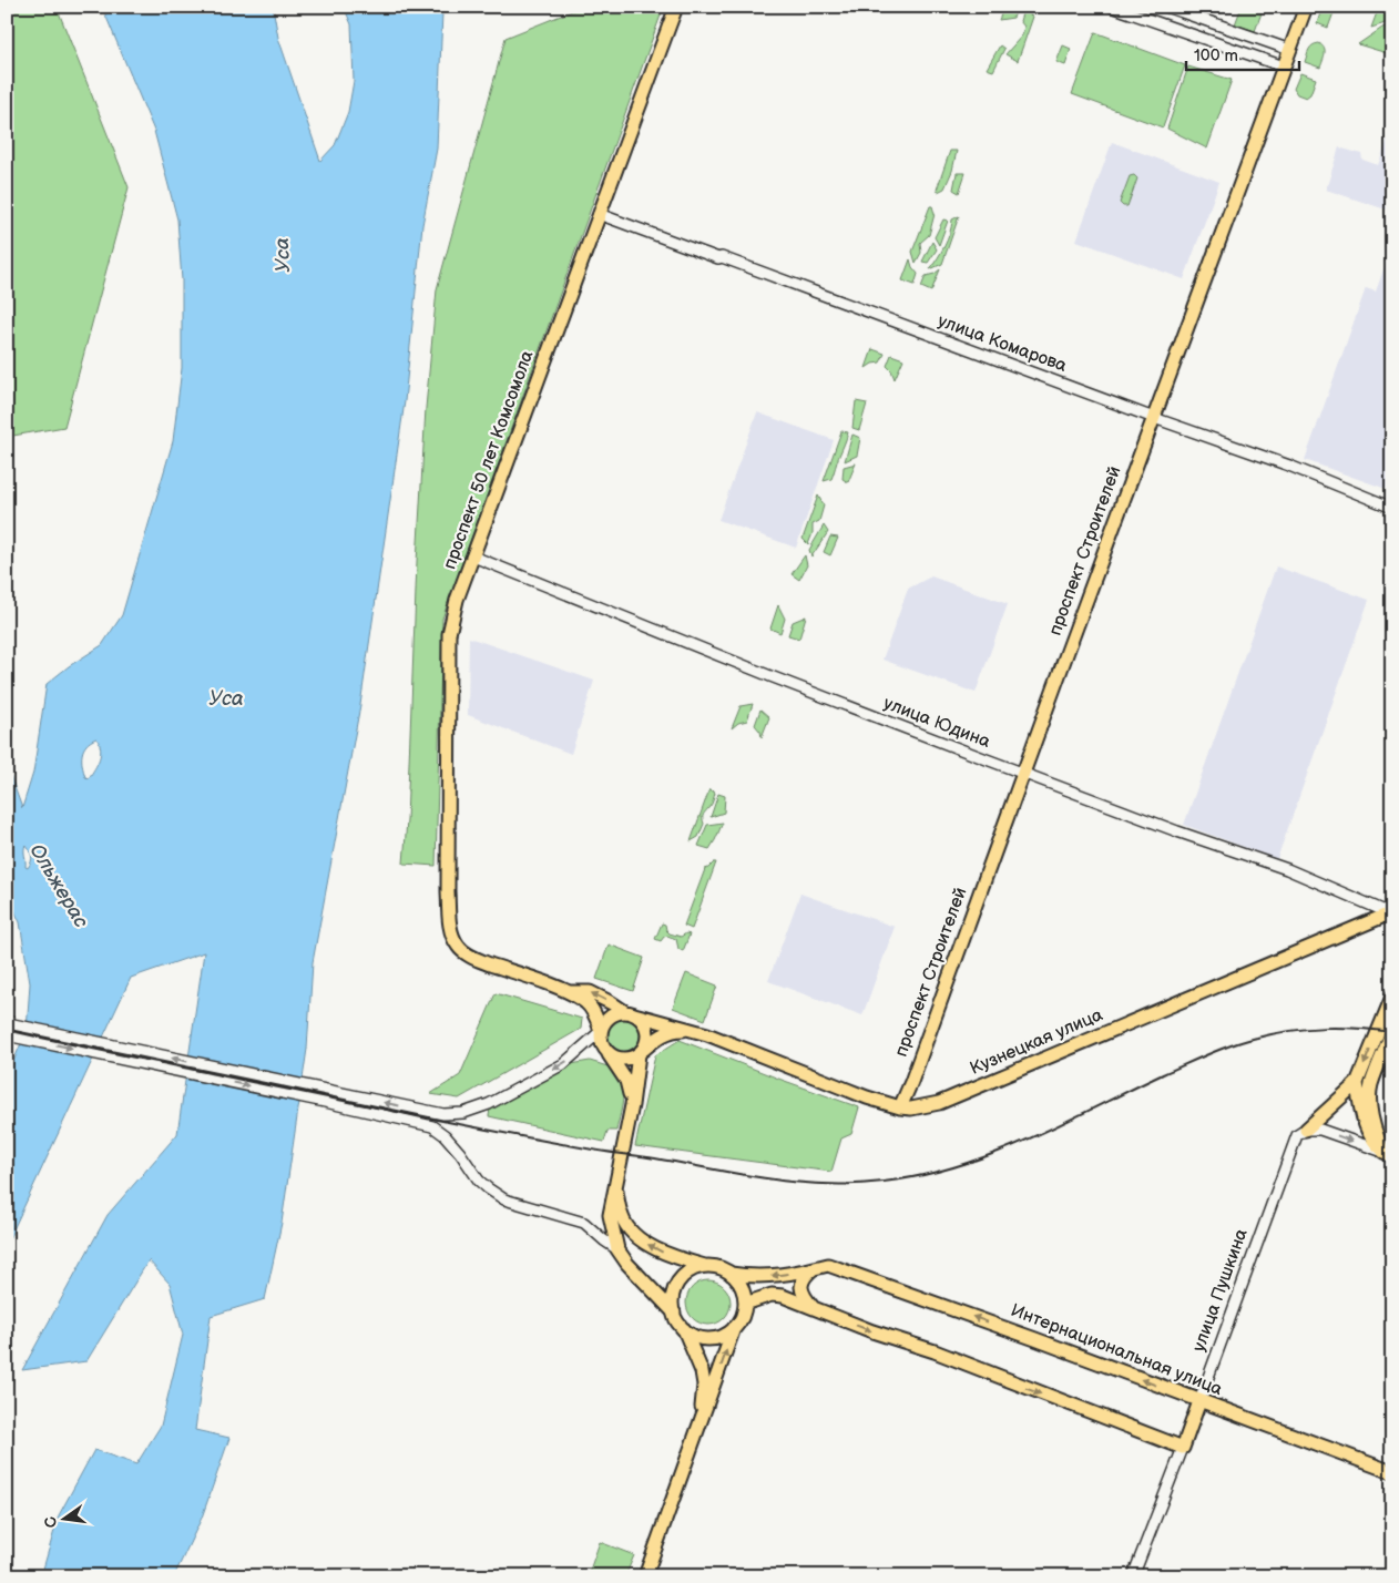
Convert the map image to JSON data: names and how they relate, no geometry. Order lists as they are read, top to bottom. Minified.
{"streets":{"main road":["проспект 50 лет Комсомола","проспект Строителей","Кузнецкая улица","улица Пушкина","Интернациональная улица"],"street":["улица Комарова","улица Юдина"]},"crossings":[["улица Комарова","проспект 50 лет Комсомола"],["улица Комарова","проспект Строителей"],["проспект 50 лет Комсомола","улица Юдина"],["проспект Строителей","улица Юдина"],["проспект Строителей","Кузнецкая улица"],["улица Юдина","Кузнецкая улица"],["улица Пушкина","Интернациональная улица"]],"water":["Уса","Ольжерас"],"scale_bar":"100 m","north":"left"}
